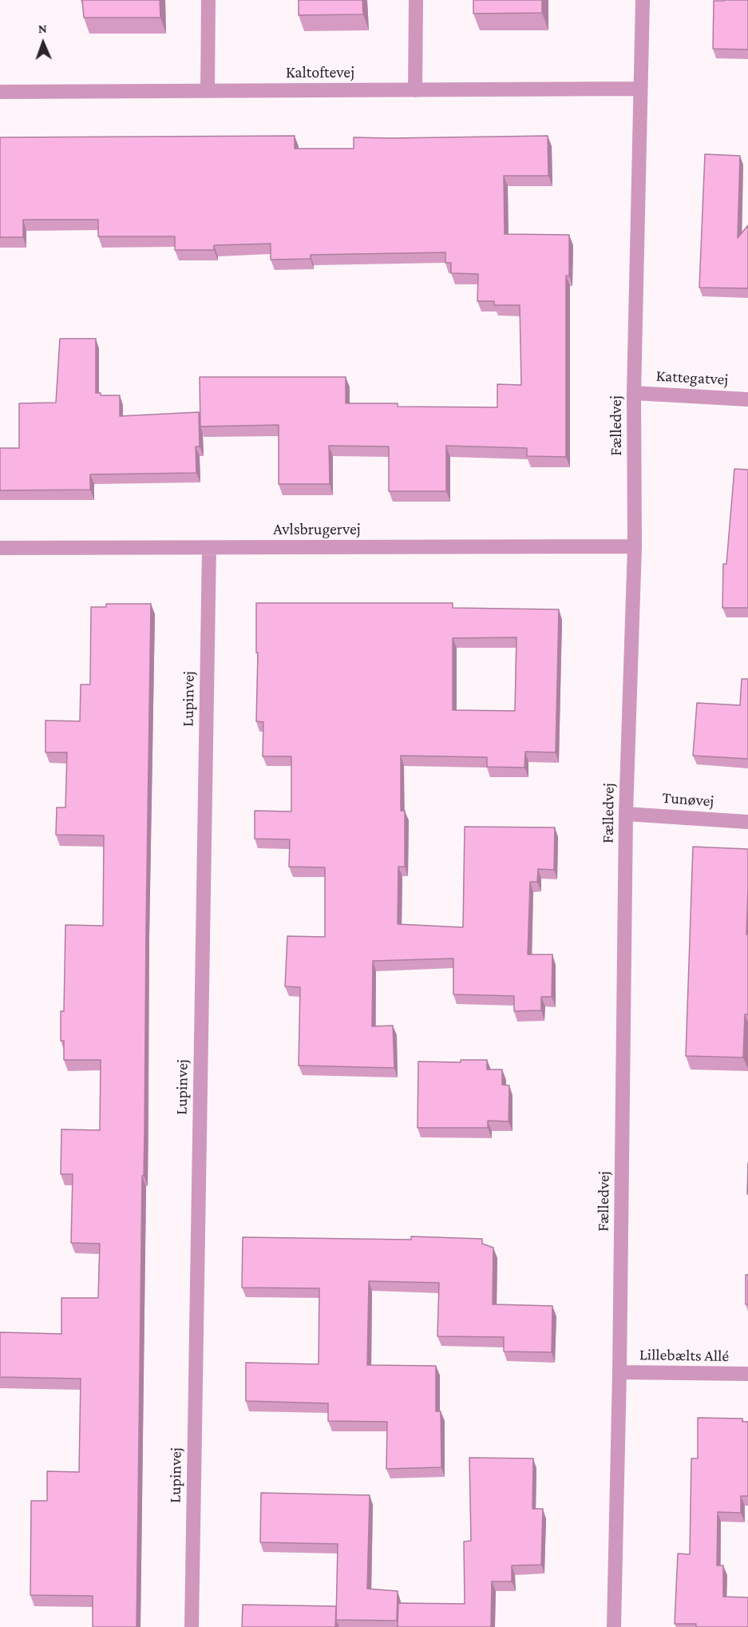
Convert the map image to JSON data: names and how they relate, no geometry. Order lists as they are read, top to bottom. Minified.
{"streets":{"street":["Kaltoftevej","Kattegatvej","Fælledvej","Avlsbrugervej","Lupinvej","Tunøvej","Lillebælts Allé"]},"crossings":[["Kaltoftevej","Fælledvej"],["Kattegatvej","Fælledvej"],["Fælledvej","Avlsbrugervej"],["Fælledvej","Tunøvej"],["Fælledvej","Lillebælts Allé"],["Avlsbrugervej","Lupinvej"]],"north":"top"}
